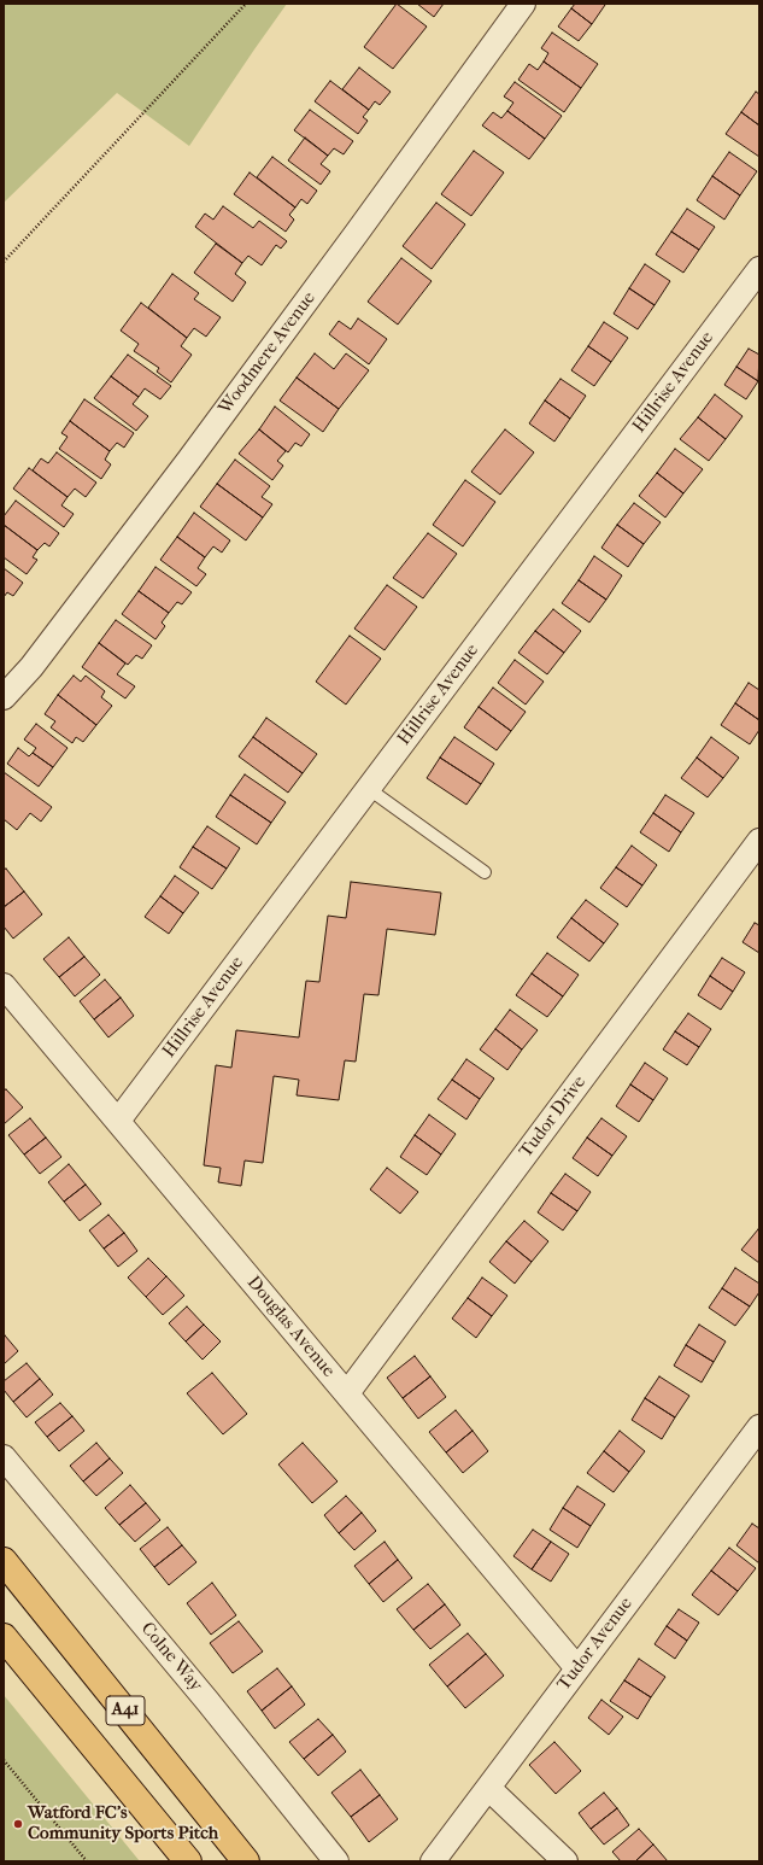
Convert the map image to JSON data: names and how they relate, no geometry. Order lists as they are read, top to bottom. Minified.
{"streets":{"highway":["A41"],"street":["Woodmere Avenue","Hillrise Avenue","Tudor Drive","Douglas Avenue","Tudor Avenue","Colne Way"]},"crossings":[["Hillrise Avenue","Douglas Avenue"],["Tudor Drive","Douglas Avenue"],["Douglas Avenue","Tudor Avenue"]],"places":["Watford FC's Community Sports Pitch"]}
